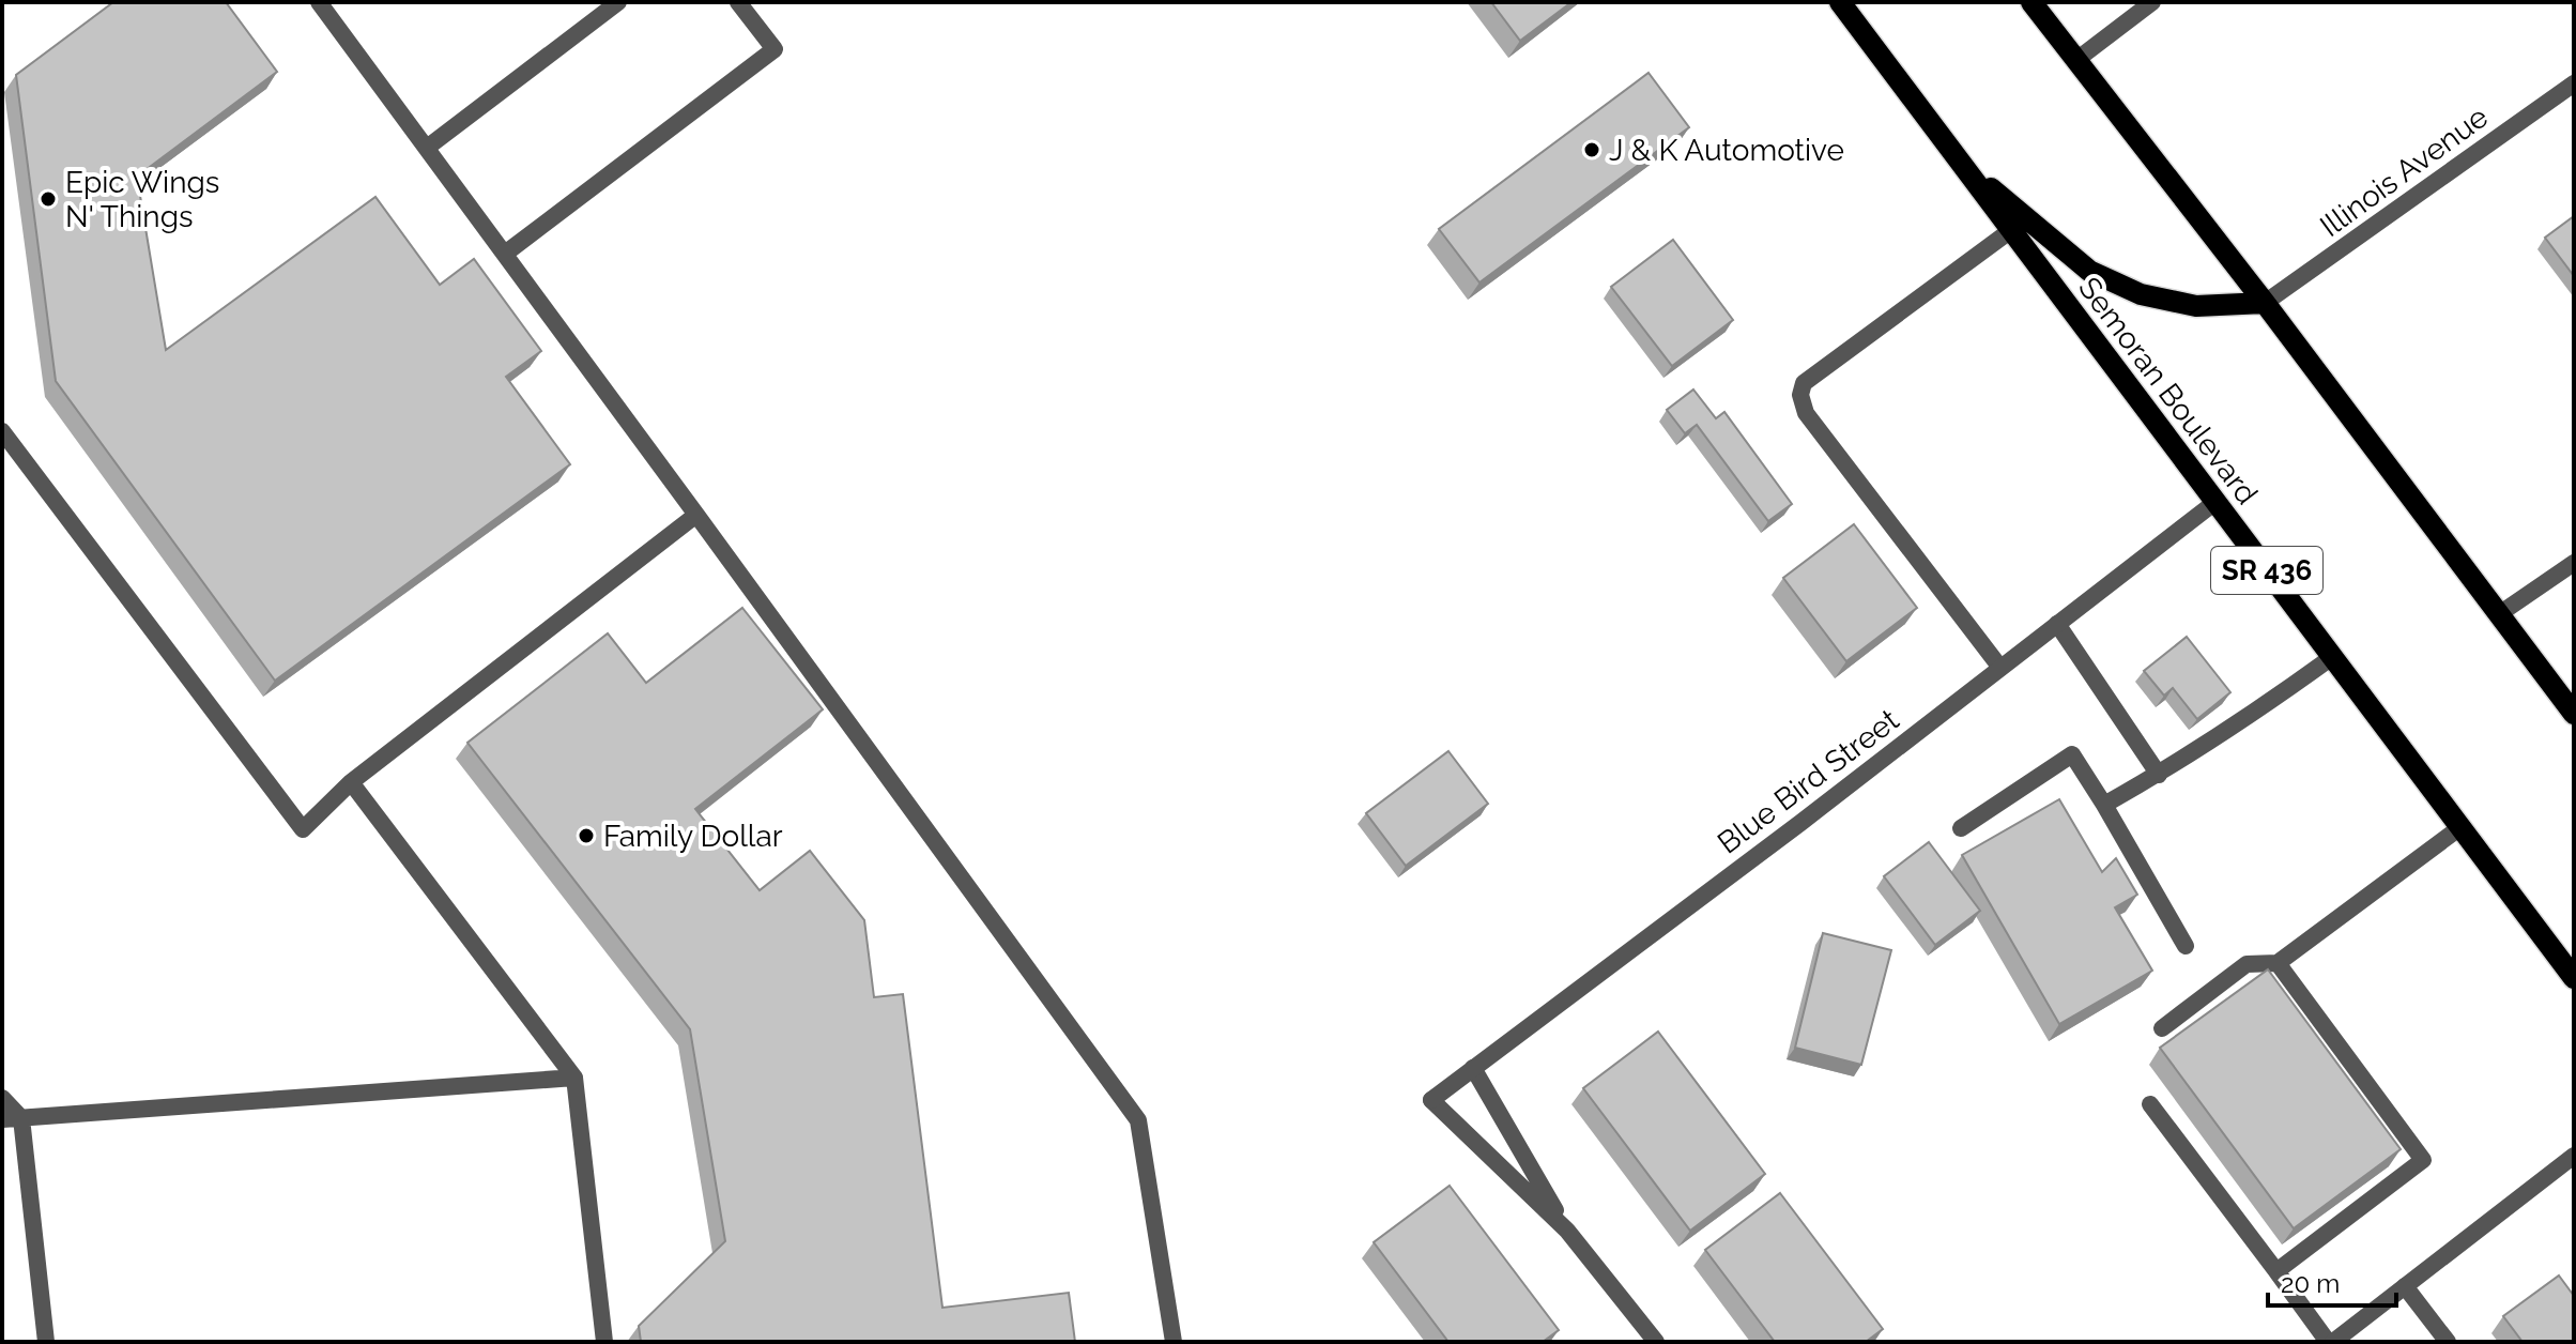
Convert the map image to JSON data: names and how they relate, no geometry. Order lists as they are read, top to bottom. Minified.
{"streets":{"main road":["Semoran Boulevard","SR 436"],"street":["Illinois Avenue","Blue Bird Street"]},"crossings":[["Semoran Boulevard","Blue Bird Street"]],"places":["J & K Automotive","Epic Wings N' Things","Family Dollar"],"scale_bar":"20 m"}
